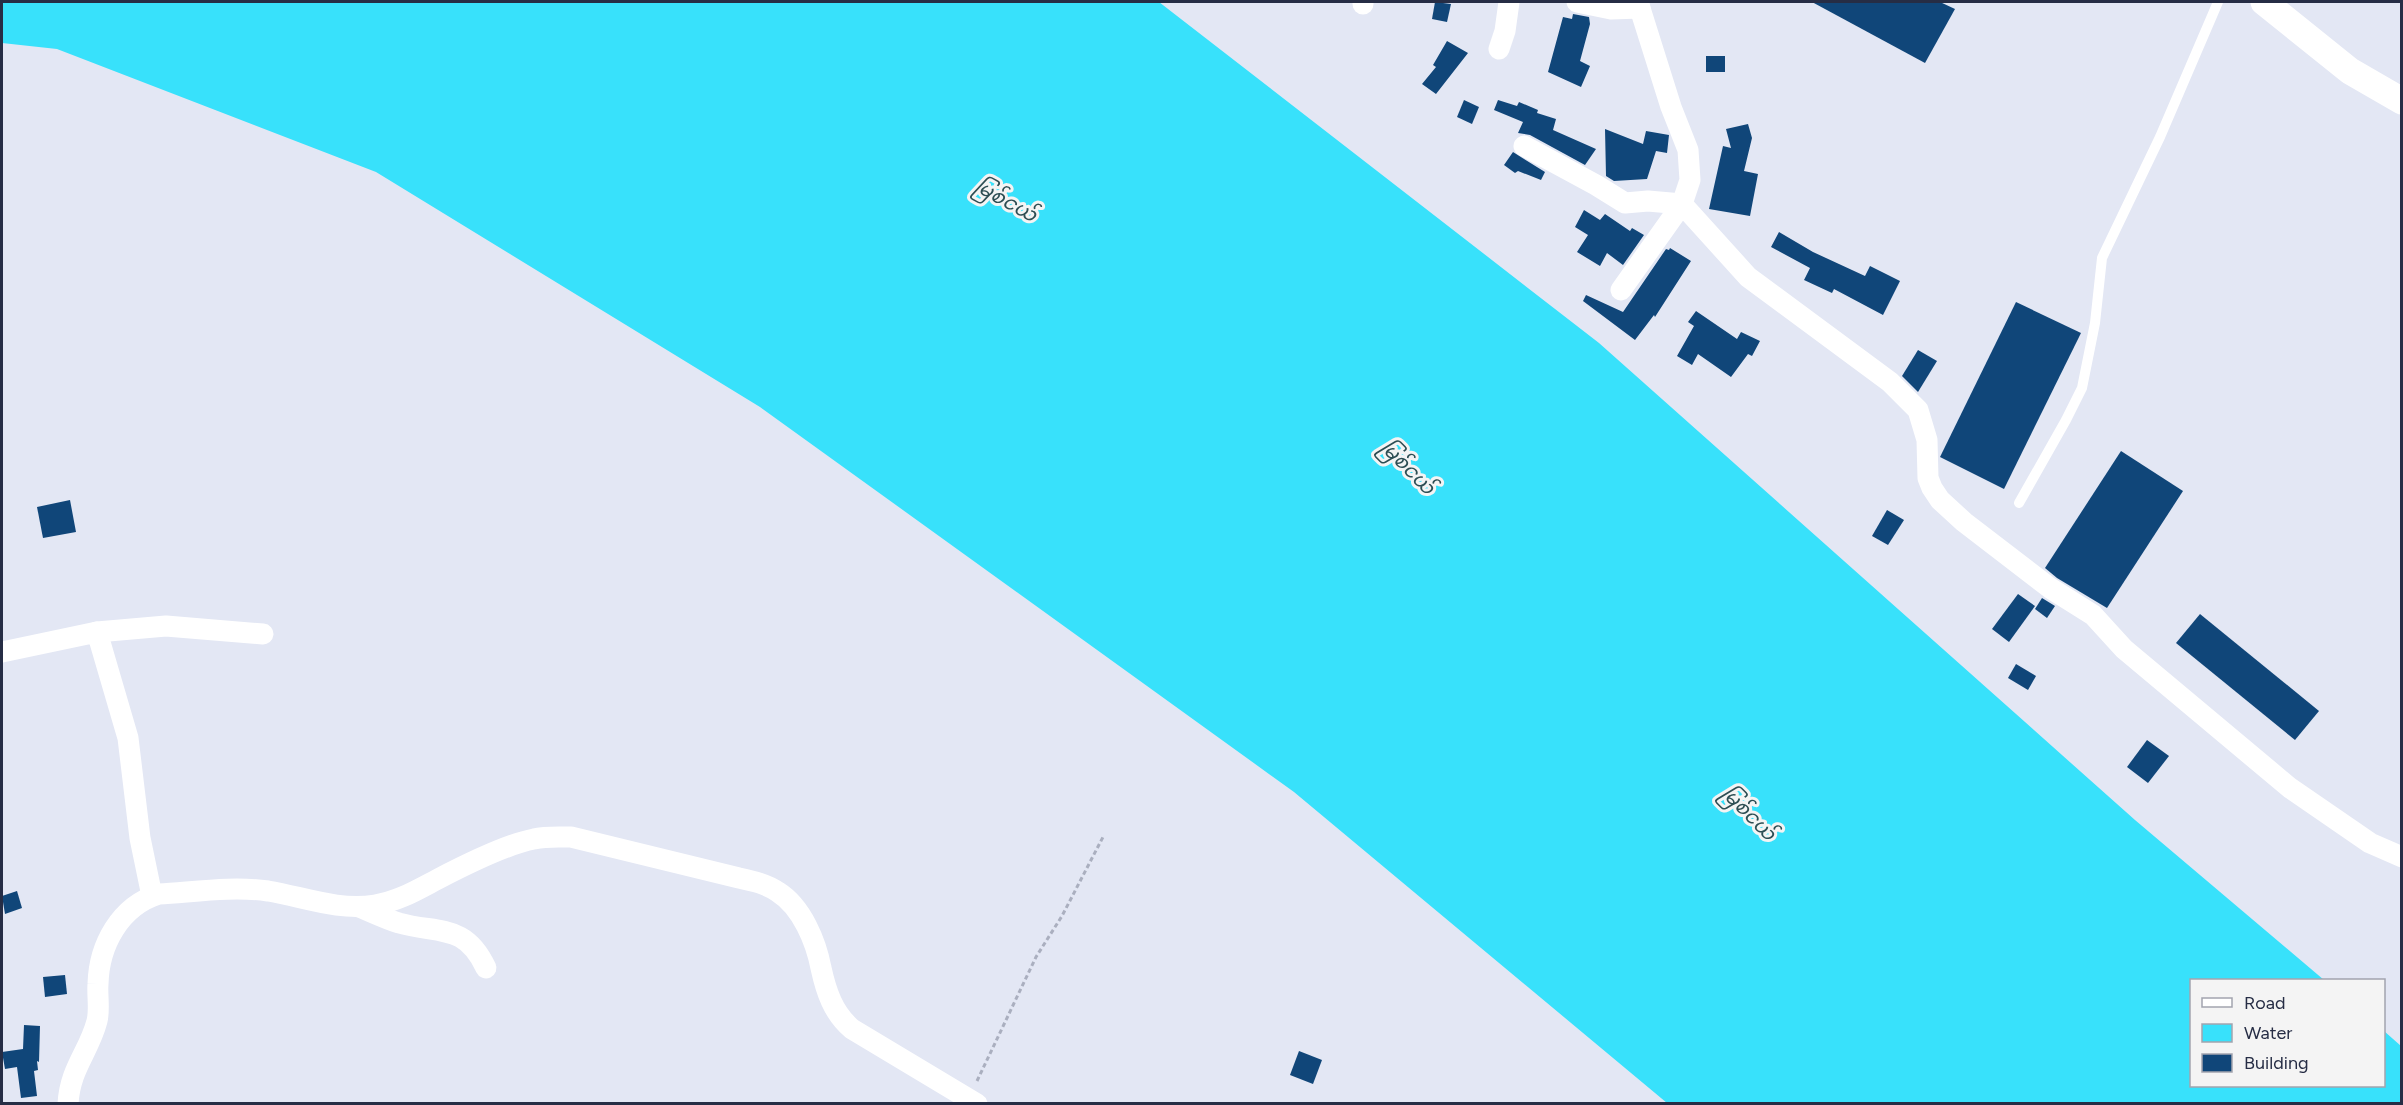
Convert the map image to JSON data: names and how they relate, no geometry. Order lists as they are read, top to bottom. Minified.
{"water":["မြစ်ငယ်"],"legend":["Road","Water","Building"]}
